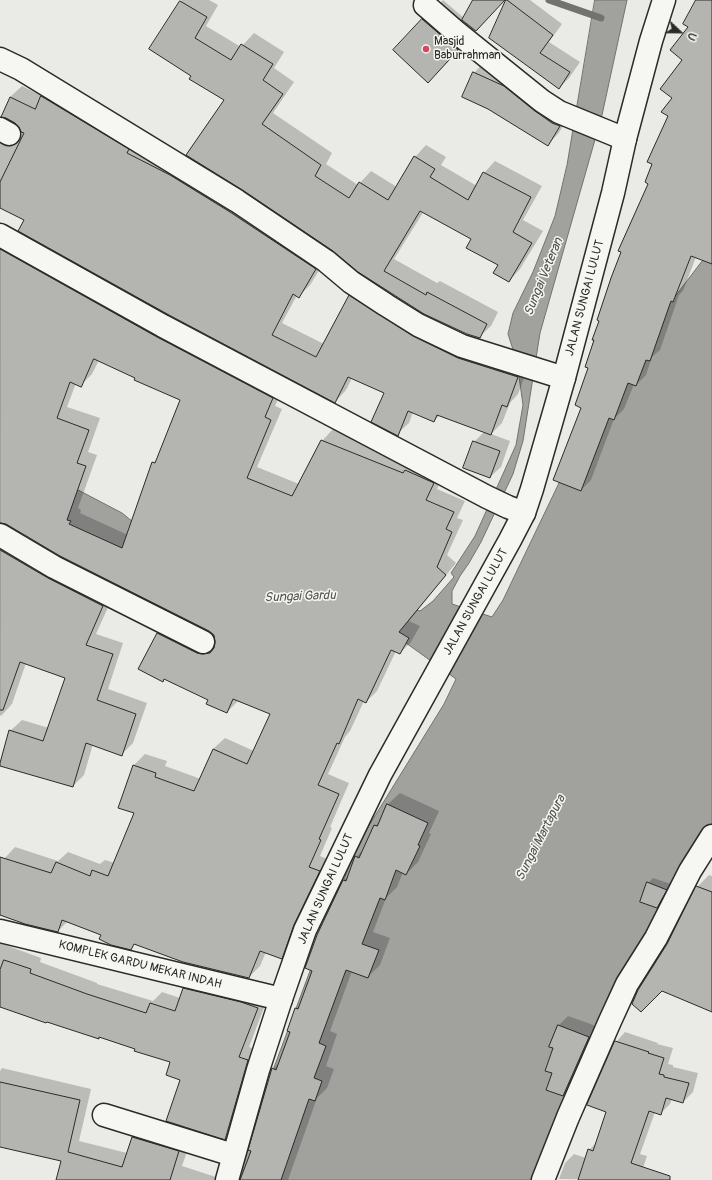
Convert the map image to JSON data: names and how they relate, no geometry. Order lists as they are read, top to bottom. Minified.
{"streets":{"street":["JALAN SUNGAI LULUT","KOMPLEK GARDU MEKAR INDAH"]},"crossings":[["JALAN SUNGAI LULUT","KOMPLEK GARDU MEKAR INDAH"]],"water":["Sungai Veteran","Sungai Gardu","Sungai Martapura"],"places":["Masjid Baburrahman"],"north":"right"}
